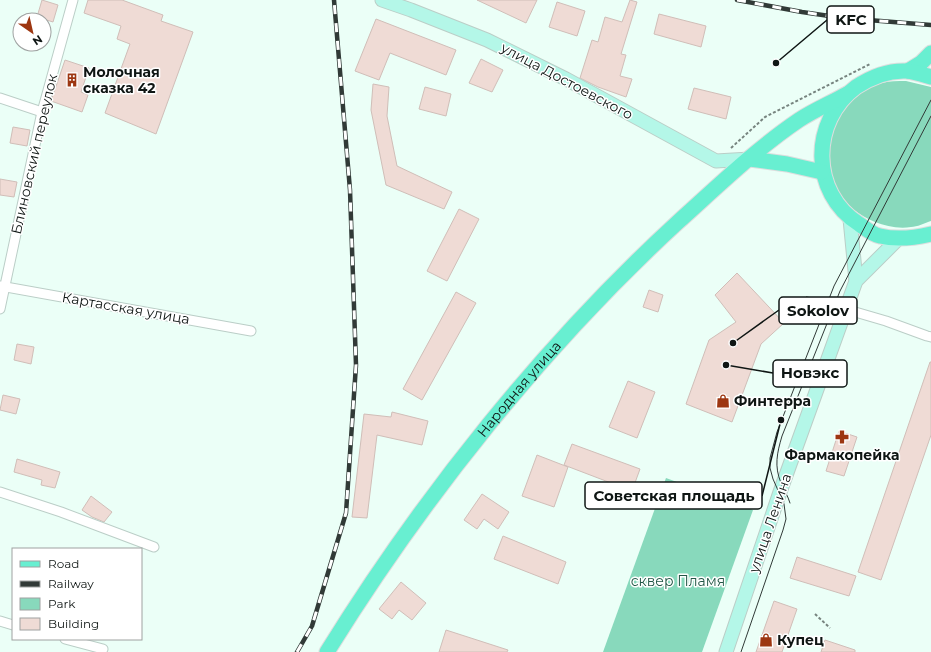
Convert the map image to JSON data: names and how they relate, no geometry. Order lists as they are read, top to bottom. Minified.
{"streets":{"main road":["улица Достоевского","Народная улица","улица Ленина"],"street":["Блиновский переулок","Картасская улица"]},"crossings":[["улица Достоевского","Народная улица"],["Блиновский переулок","Картасская улица"]],"parks":["сквер Пламя"],"places":{"other":["KFC","Sokolov","Новэкс","Советская площадь"],"building":["Молочная сказка 42"],"shop":["Финтерра","Купец"],"pharmacy":["Фармакопейка"]},"legend":["Road","Railway","Park","Building"],"north":"bottom right"}
